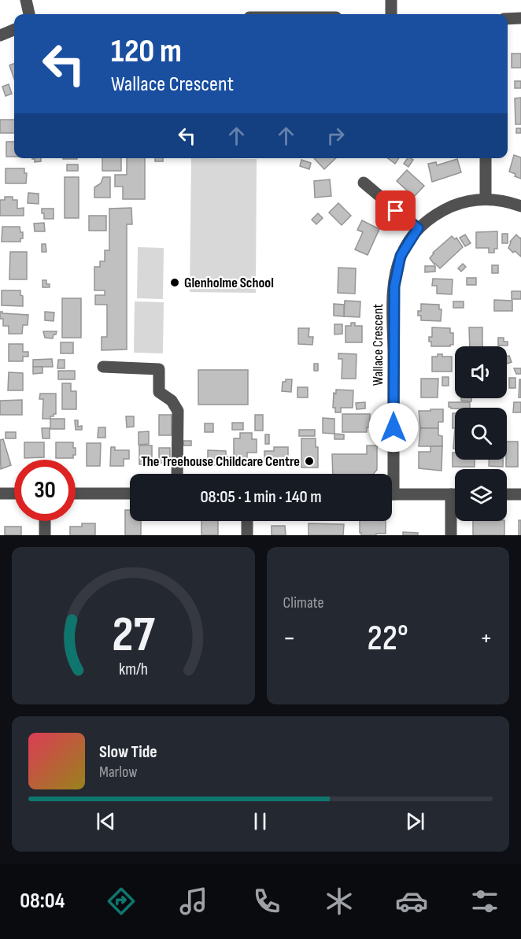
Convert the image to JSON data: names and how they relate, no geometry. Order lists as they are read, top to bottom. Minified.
{"streets":{"street":["Wallace Crescent"]},"places":["Glenholme School","The Treehouse Childcare Centre"],"page":{"turn":["120 m","Wallace Crescent"],"limit":"30","trip":"08:05 · 1 min · 140 m","tile":"Climate","heat":["−","22°","+"],"song":["Slow Tide","Marlow"],"tabs":"08:04","gauge":["27","km/h"]}}
